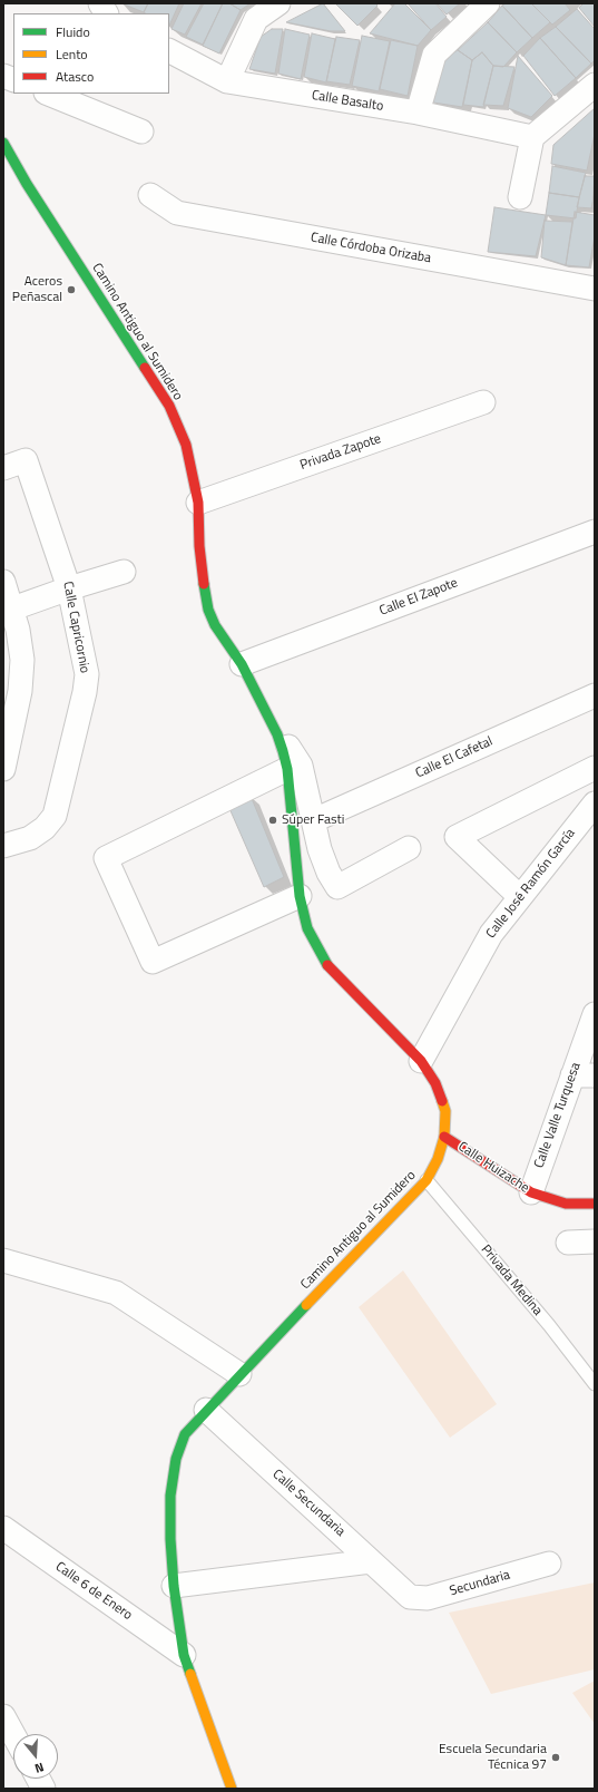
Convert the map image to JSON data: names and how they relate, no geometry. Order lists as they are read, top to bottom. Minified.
{"streets":{"main road":["Camino Antiguo al Sumidero","Calle Huizache"],"street":["Calle Basalto","Calle Córdoba Orizaba","Privada Zapote","Calle El Zapote","Calle Capricornio","Calle El Cafetal","Calle José Ramón García","Calle Valle Turquesa","Calle Secundaria","Secundaria","Calle 6 de Enero"],"lane":["Privada Medina"]},"crossings":[["Camino Antiguo al Sumidero","Privada Zapote"],["Camino Antiguo al Sumidero","Calle El Zapote"],["Camino Antiguo al Sumidero","Calle José Ramón García"],["Camino Antiguo al Sumidero","Calle Huizache"],["Camino Antiguo al Sumidero","Privada Medina"],["Camino Antiguo al Sumidero","Calle Secundaria"],["Camino Antiguo al Sumidero","Calle 6 de Enero"],["Calle Valle Turquesa","Calle Huizache"],["Calle Secundaria","Secundaria"]],"places":["Aceros Peñascal","Súper Fasti","Escuela Secundaria Técnica 97"],"legend":["Fluido","Lento","Atasco"],"north":"bottom"}
